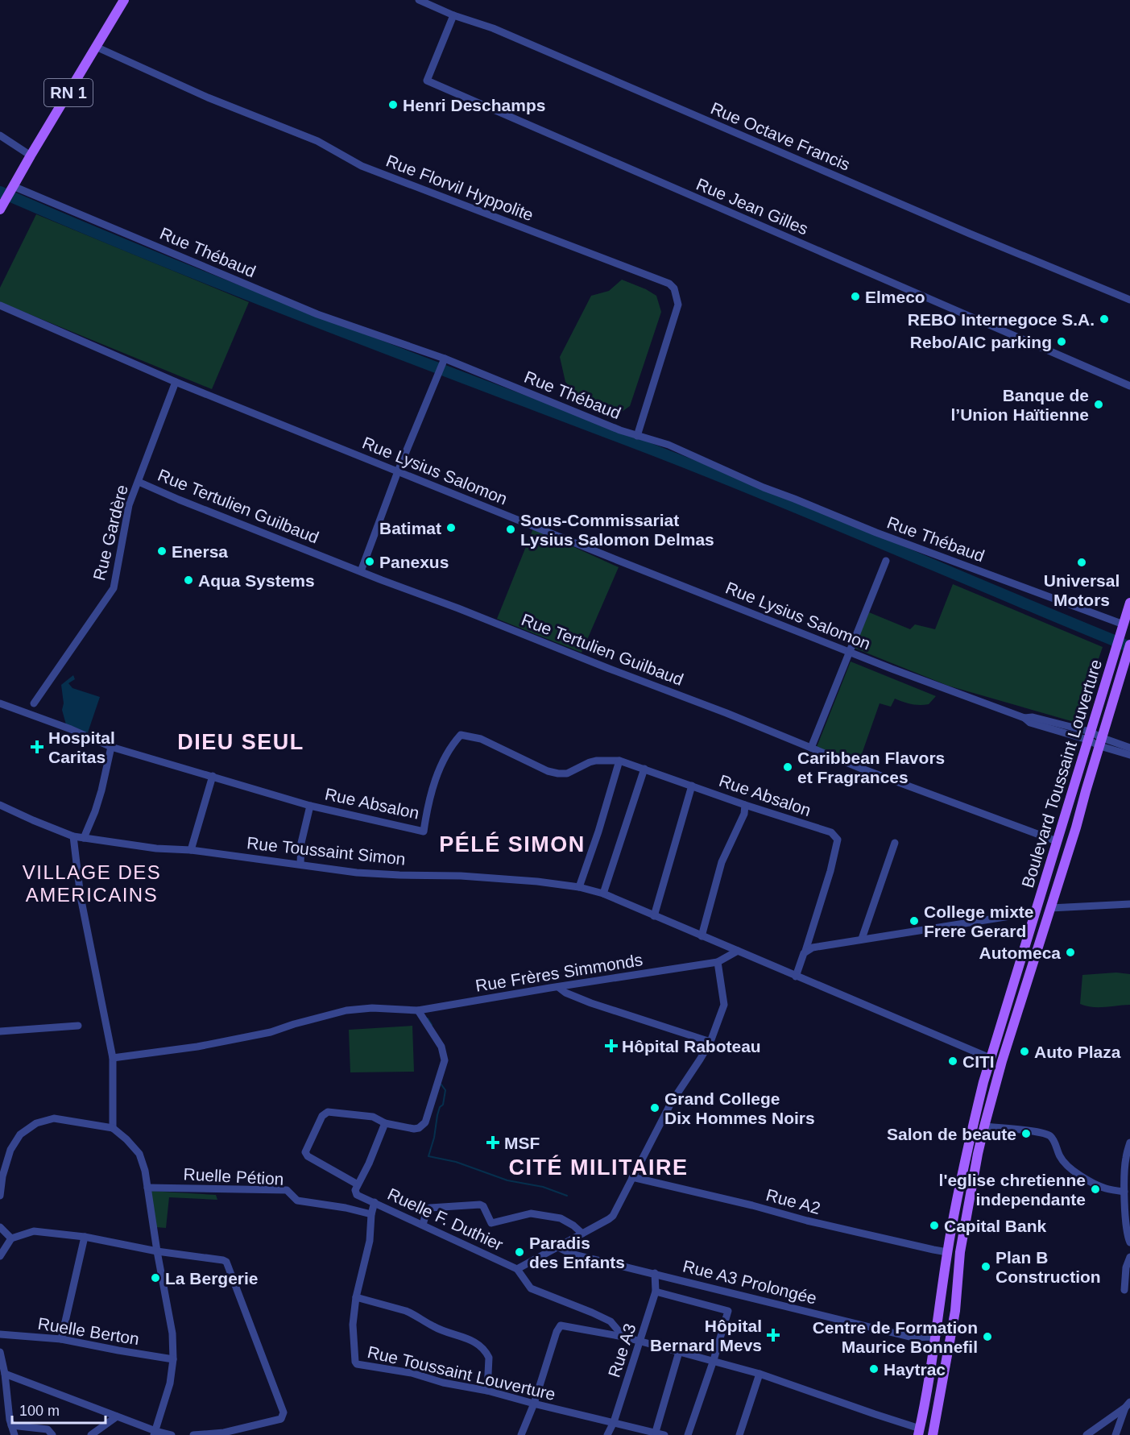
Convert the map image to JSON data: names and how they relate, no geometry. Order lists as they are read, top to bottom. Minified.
{"streets":{"main road":["RN 1","Boulevard Toussaint Louverture"],"street":["Rue Octave Francis","Rue Florvil Hyppolite","Rue Jean Gilles","Rue Thébaud","Rue Lysius Salomon","Rue Tertulien Guilbaud","Rue Gardère","Rue Absalon","Rue Toussaint Simon","Rue Frères Simmonds","Ruelle Pétion","Rue A2","Ruelle F. Duthier","Rue A3 Prolongée","Ruelle Berton","Rue A3","Rue Toussaint Louverture"]},"crossings":[["RN 1","Rue Florvil Hyppolite"],["RN 1","Rue Thébaud"],["Rue Octave Francis","Rue Jean Gilles"],["Rue Florvil Hyppolite","Rue Thébaud"],["Rue Thébaud","Boulevard Toussaint Louverture"],["Rue Lysius Salomon","Rue Gardère"],["Rue Lysius Salomon","Boulevard Toussaint Louverture"],["Rue Tertulien Guilbaud","Rue Gardère"],["Rue Tertulien Guilbaud","Boulevard Toussaint Louverture"],["Boulevard Toussaint Louverture","Rue A2"],["Boulevard Toussaint Louverture","Rue A3 Prolongée"],["Rue Toussaint Simon","Rue Frères Simmonds"],["Rue Frères Simmonds","Ruelle F. Duthier"],["Ruelle Pétion","Rue Toussaint Louverture"],["Rue A2","Ruelle F. Duthier"],["Ruelle F. Duthier","Rue A3 Prolongée"],["Ruelle F. Duthier","Rue Toussaint Louverture"],["Rue A3 Prolongée","Rue A3"],["Rue A3","Rue Toussaint Louverture"]],"districts":["DIEU SEUL","PÉLÉ SIMON","VILLAGE DES AMERICAINS","CITÉ MILITAIRE"],"places":{"other":["Henri Deschamps","Elmeco","REBO Internegoce S.A.","Rebo/AIC parking","Banque de l’Union Haïtienne","Batimat","Sous-Commissariat Lysius Salomon Delmas","Enersa","Panexus","Universal Motors","Aqua Systems","Caribbean Flavors et Fragrances","College mixte Frere Gerard","Automeca","Auto Plaza","CITI","Grand College Dix Hommes Noirs","Salon de beaute","l'eglise chretienne independante","Capital Bank","Paradis des Enfants","Plan B Construction","La Bergerie","Centre de Formation Maurice Bonnefil","Haytrac"],"health":["Hospital Caritas","Hôpital Raboteau","MSF","Hôpital Bernard Mevs"]},"scale_bar":"100 m"}
